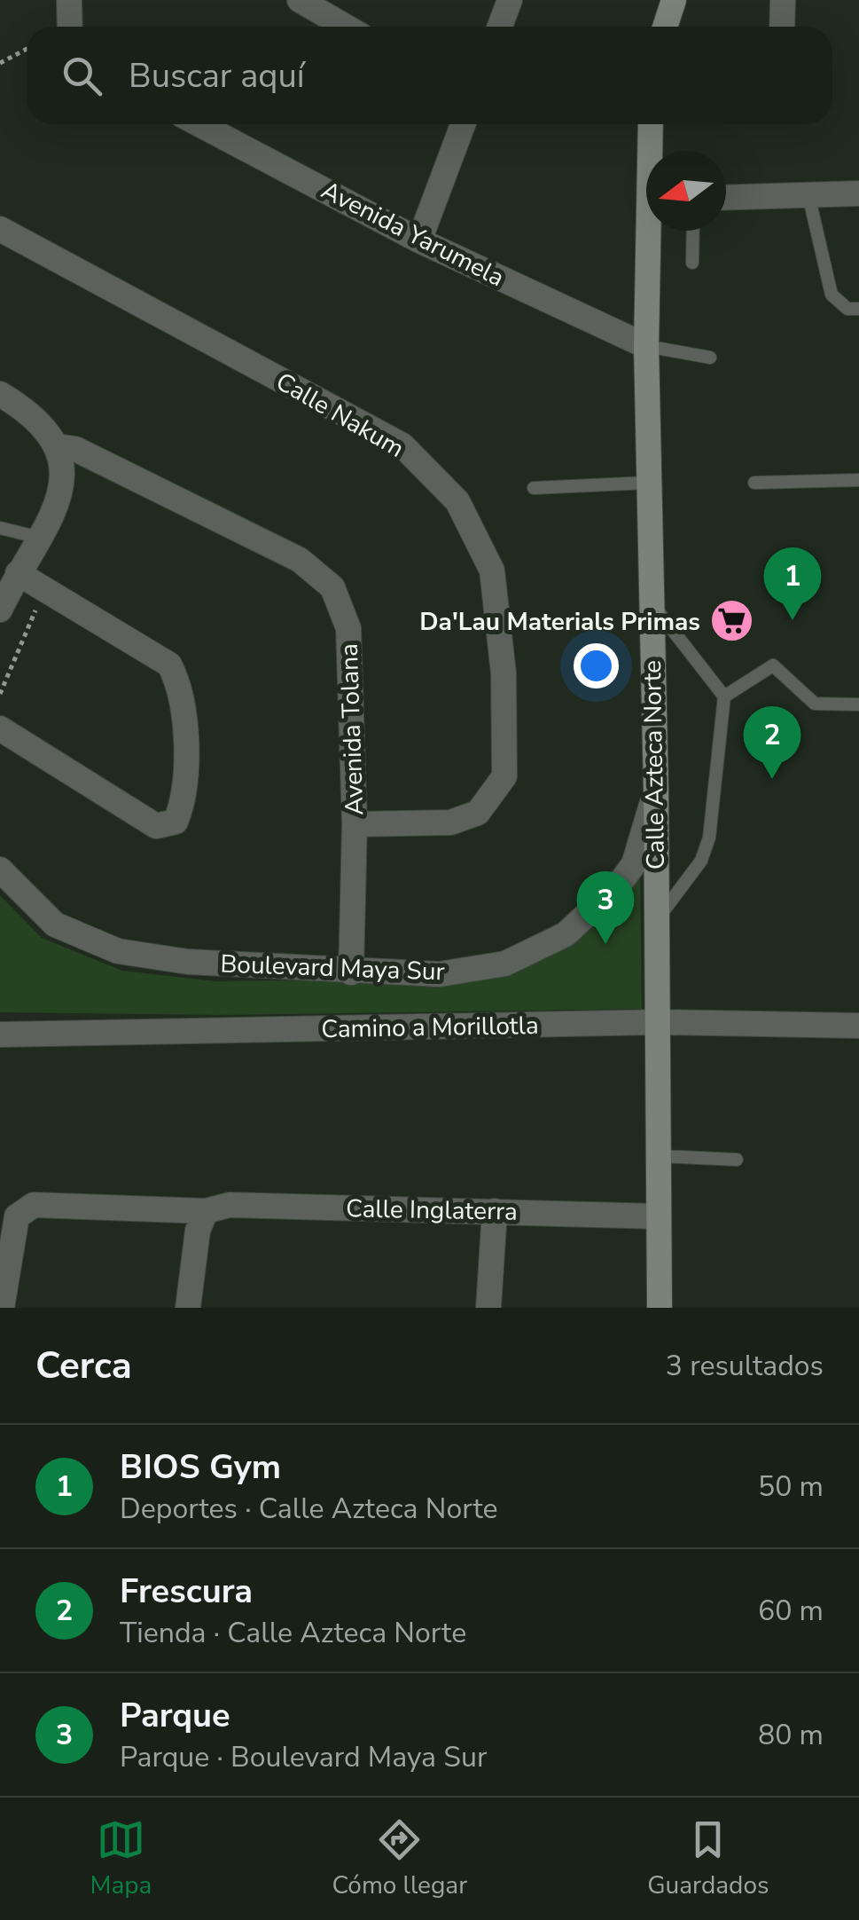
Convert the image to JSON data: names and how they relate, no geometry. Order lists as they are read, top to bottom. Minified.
{"streets":{"main road":["Calle Azteca Norte"],"street":["Avenida Yarumela","Calle Nakum","Avenida Tolana","Boulevard Maya Sur","Camino a Morillotla","Calle Inglaterra"]},"crossings":[["Avenida Yarumela","Calle Azteca Norte"],["Calle Nakum","Avenida Tolana"],["Avenida Tolana","Boulevard Maya Sur"],["Calle Azteca Norte","Boulevard Maya Sur"],["Calle Azteca Norte","Camino a Morillotla"],["Calle Azteca Norte","Calle Inglaterra"]],"places":{"supermarket":["Da'Lau Materials Primas"]},"north":"left","page":{"search":"Buscar aquí","pins":["1","2","3"],"heading":["Cerca","3 resultados"],"list":[{"mark":"1","name":"BIOS Gym","note":"Deportes · Calle Azteca Norte","value":"50 m"},{"mark":"2","name":"Frescura","note":"Tienda · Calle Azteca Norte","value":"60 m"},{"mark":"3","name":"Parque","note":"Parque · Boulevard Maya Sur","value":"80 m"}],"nav":["Mapa","Cómo llegar","Guardados"]}}
